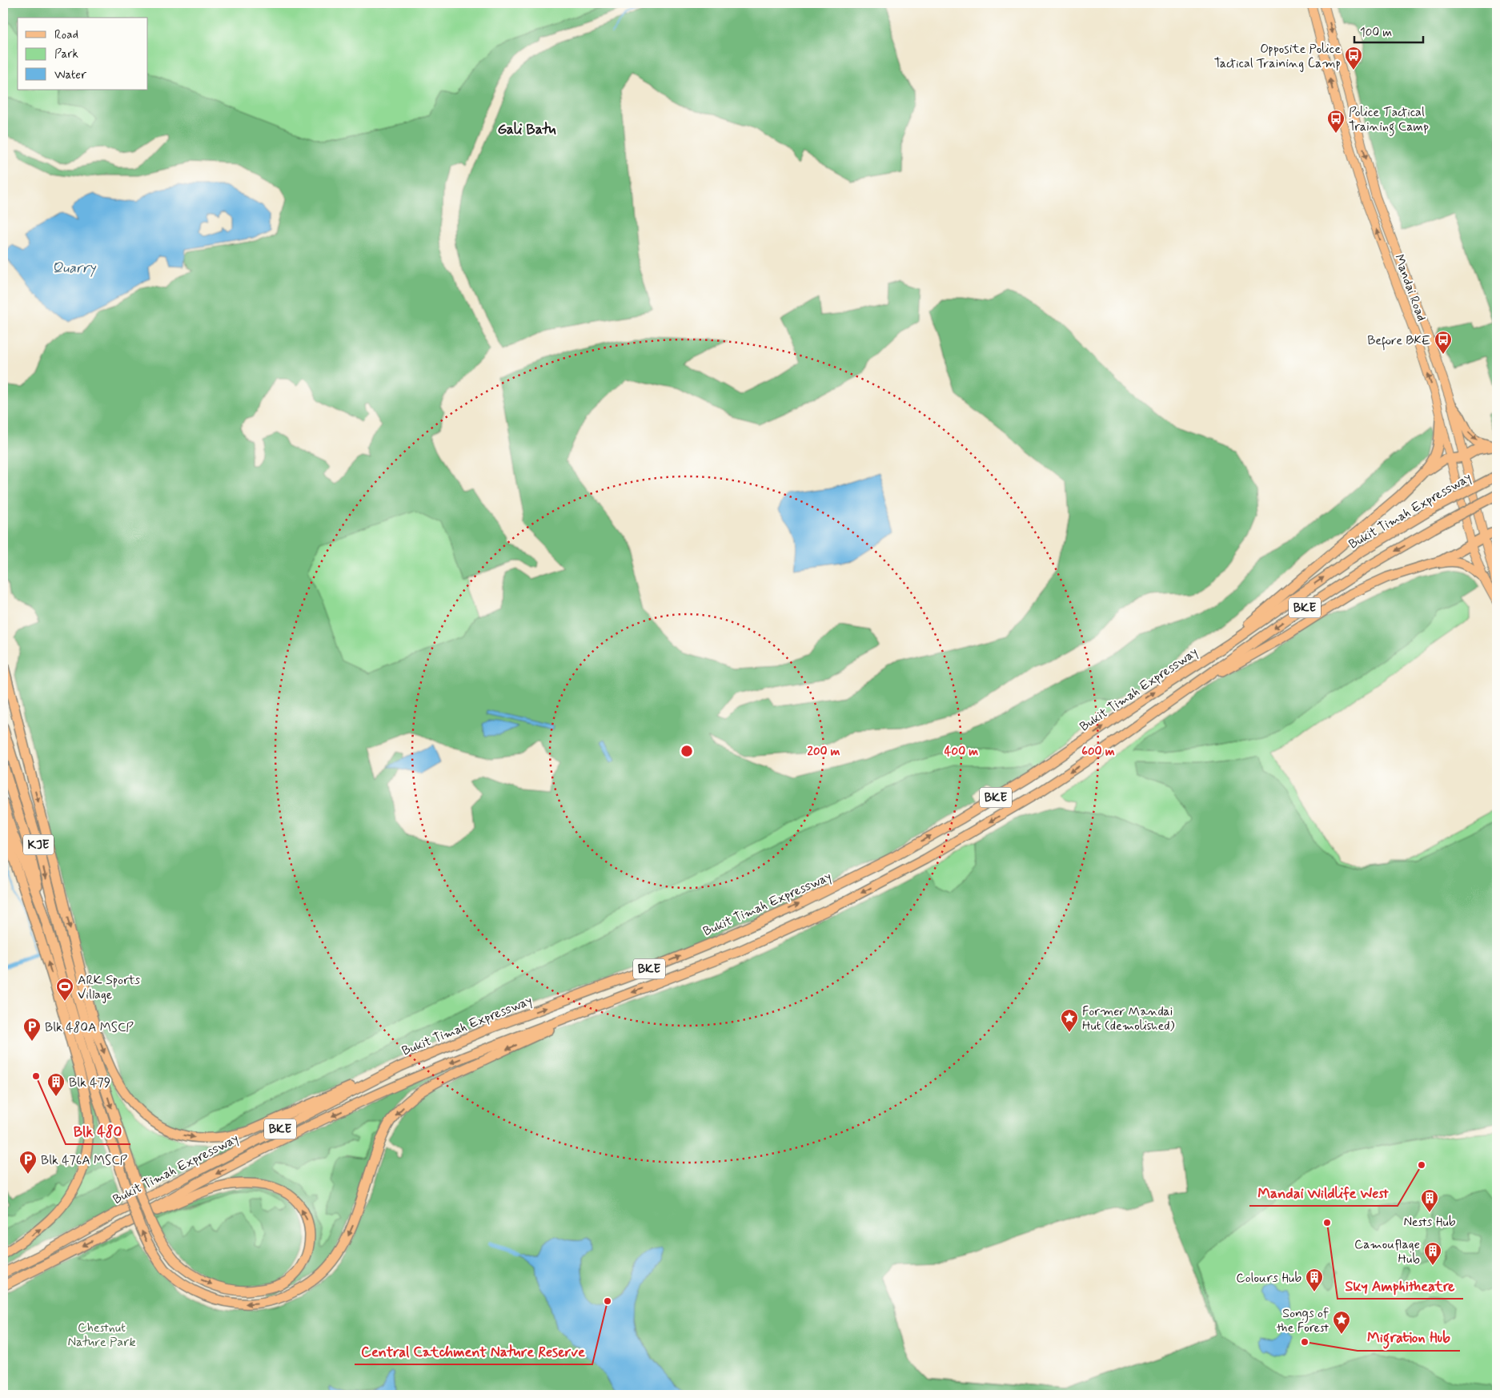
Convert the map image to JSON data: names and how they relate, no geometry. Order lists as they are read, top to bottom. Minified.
{"streets":{"highway":["Bukit Timah Expressway","BKE","KJE"],"main road":["Mandai Road"]},"crossings":[["Bukit Timah Expressway","KJE"]],"districts":["Gali Batu"],"water":["Quarry"],"parks":["Chestnut Nature Park"],"places":{"bus stop":["Opposite Police Tactical Training Camp","Police Tactical Training Camp","Before BKE"],"sports":["ARK Sports Village"],"place":["Former Mandai Hut (demolished)","Songs of the Forest"],"parking":["Blk 480A MSCP","Blk 476A MSCP"],"other":["Blk 480","Mandai Wildlife West","Sky Amphitheatre","Central Catchment Nature Reserve","Migration Hub"],"building":["Blk 479","Nests Hub","Camouflage Hub","Colours Hub"]},"legend":["Road","Park","Water"],"scale_bar":"100 m","rings":["200 m","400 m","600 m"]}
